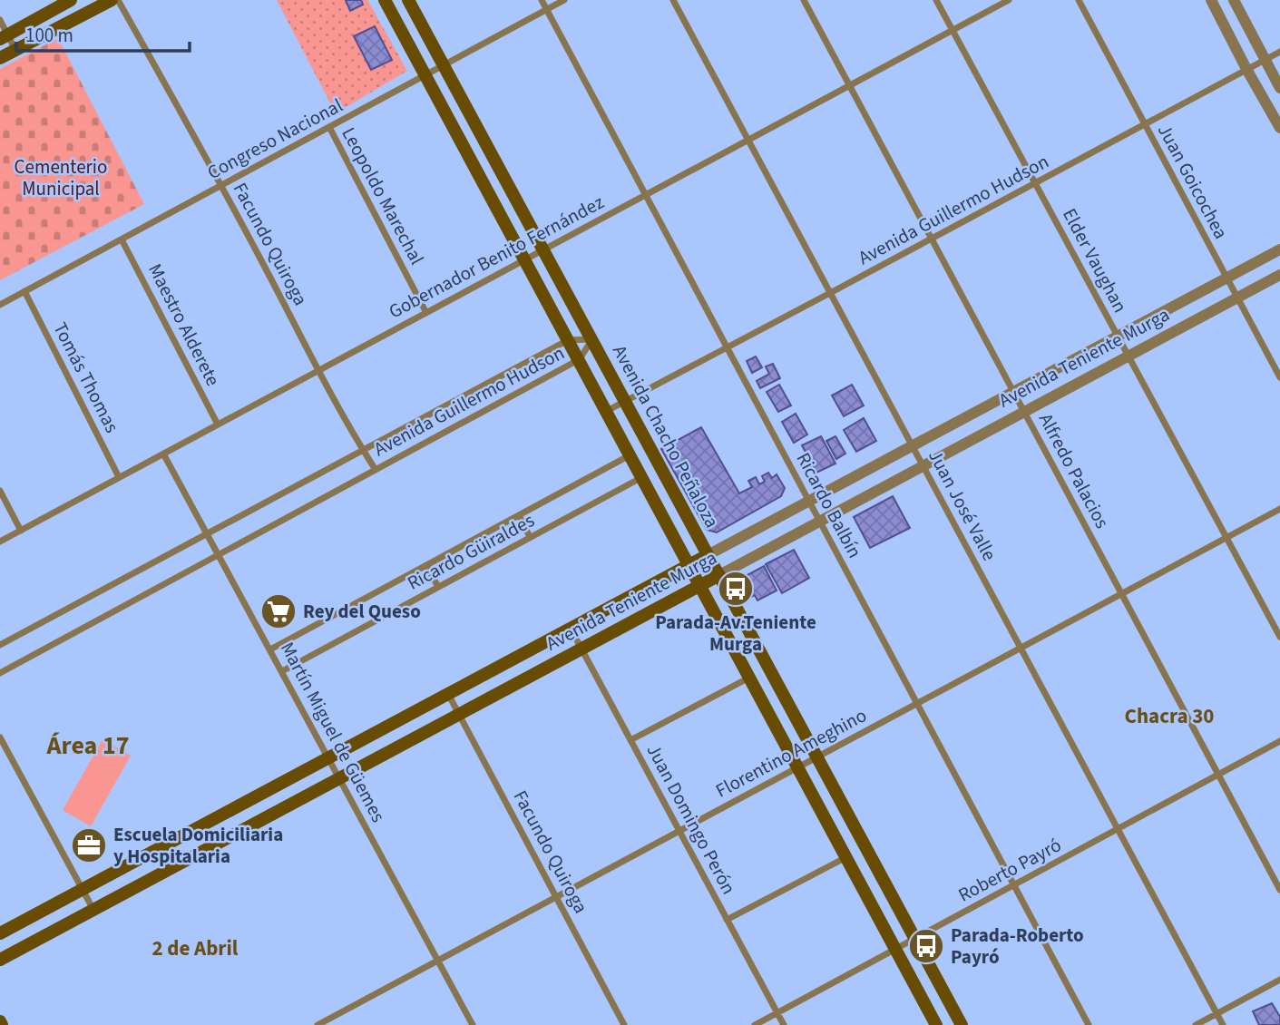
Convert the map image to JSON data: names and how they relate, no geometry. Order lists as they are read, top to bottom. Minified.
{"streets":{"main road":["Avenida Teniente Murga","Avenida Chacho Peñaloza"],"street":["Congreso Nacional","Juan Goicochea","Leopoldo Marechal","Avenida Guillermo Hudson","Facundo Quiroga","Gobernador Benito Fernández","Elder Vaughan","Maestro Alderete","Tomás Thomas","Alfredo Palacios","Ricardo Balbín","Juan José Valle","Ricardo Güiraldes","Martín Miguel de Güemes","Florentino Ameghino","Juan Domingo Perón","Roberto Payró"]},"crossings":[["Congreso Nacional","Leopoldo Marechal"],["Congreso Nacional","Facundo Quiroga"],["Congreso Nacional","Maestro Alderete"],["Congreso Nacional","Tomás Thomas"],["Congreso Nacional","Avenida Chacho Peñaloza"],["Congreso Nacional","Ricardo Balbín"],["Juan Goicochea","Avenida Guillermo Hudson"],["Juan Goicochea","Avenida Teniente Murga"],["Leopoldo Marechal","Gobernador Benito Fernández"],["Avenida Guillermo Hudson","Facundo Quiroga"],["Avenida Guillermo Hudson","Elder Vaughan"],["Avenida Guillermo Hudson","Avenida Chacho Peñaloza"],["Avenida Guillermo Hudson","Alfredo Palacios"],["Avenida Guillermo Hudson","Ricardo Balbín"],["Avenida Guillermo Hudson","Juan José Valle"],["Avenida Guillermo Hudson","Martín Miguel de Güemes"],["Facundo Quiroga","Gobernador Benito Fernández"],["Facundo Quiroga","Avenida Teniente Murga"],["Facundo Quiroga","Florentino Ameghino"],["Gobernador Benito Fernández","Elder Vaughan"],["Gobernador Benito Fernández","Maestro Alderete"],["Gobernador Benito Fernández","Tomás Thomas"],["Gobernador Benito Fernández","Avenida Chacho Peñaloza"],["Gobernador Benito Fernández","Alfredo Palacios"],["Gobernador Benito Fernández","Ricardo Balbín"],["Gobernador Benito Fernández","Juan José Valle"],["Gobernador Benito Fernández","Martín Miguel de Güemes"],["Elder Vaughan","Avenida Teniente Murga"],["Elder Vaughan","Florentino Ameghino"],["Avenida Teniente Murga","Avenida Chacho Peñaloza"],["Avenida Teniente Murga","Alfredo Palacios"],["Avenida Teniente Murga","Ricardo Balbín"],["Avenida Teniente Murga","Juan José Valle"],["Avenida Teniente Murga","Martín Miguel de Güemes"],["Avenida Teniente Murga","Juan Domingo Perón"],["Avenida Chacho Peñaloza","Florentino Ameghino"],["Avenida Chacho Peñaloza","Roberto Payró"],["Alfredo Palacios","Florentino Ameghino"],["Alfredo Palacios","Roberto Payró"],["Ricardo Balbín","Florentino Ameghino"],["Ricardo Balbín","Roberto Payró"],["Juan José Valle","Florentino Ameghino"],["Juan José Valle","Roberto Payró"],["Ricardo Güiraldes","Martín Miguel de Güemes"],["Martín Miguel de Güemes","Florentino Ameghino"],["Florentino Ameghino","Juan Domingo Perón"],["Juan Domingo Perón","Roberto Payró"]],"districts":["Chacra 30","Área 17","2 de Abril"],"parks":["Cementerio Municipal"],"places":{"bus stop":["Parada-Av.Teniente Murga","Parada-Roberto Payró"],"supermarket":["Rey del Queso"],"office":["Escuela Domiciliaria y Hospitalaria"]},"scale_bar":"100 m"}
